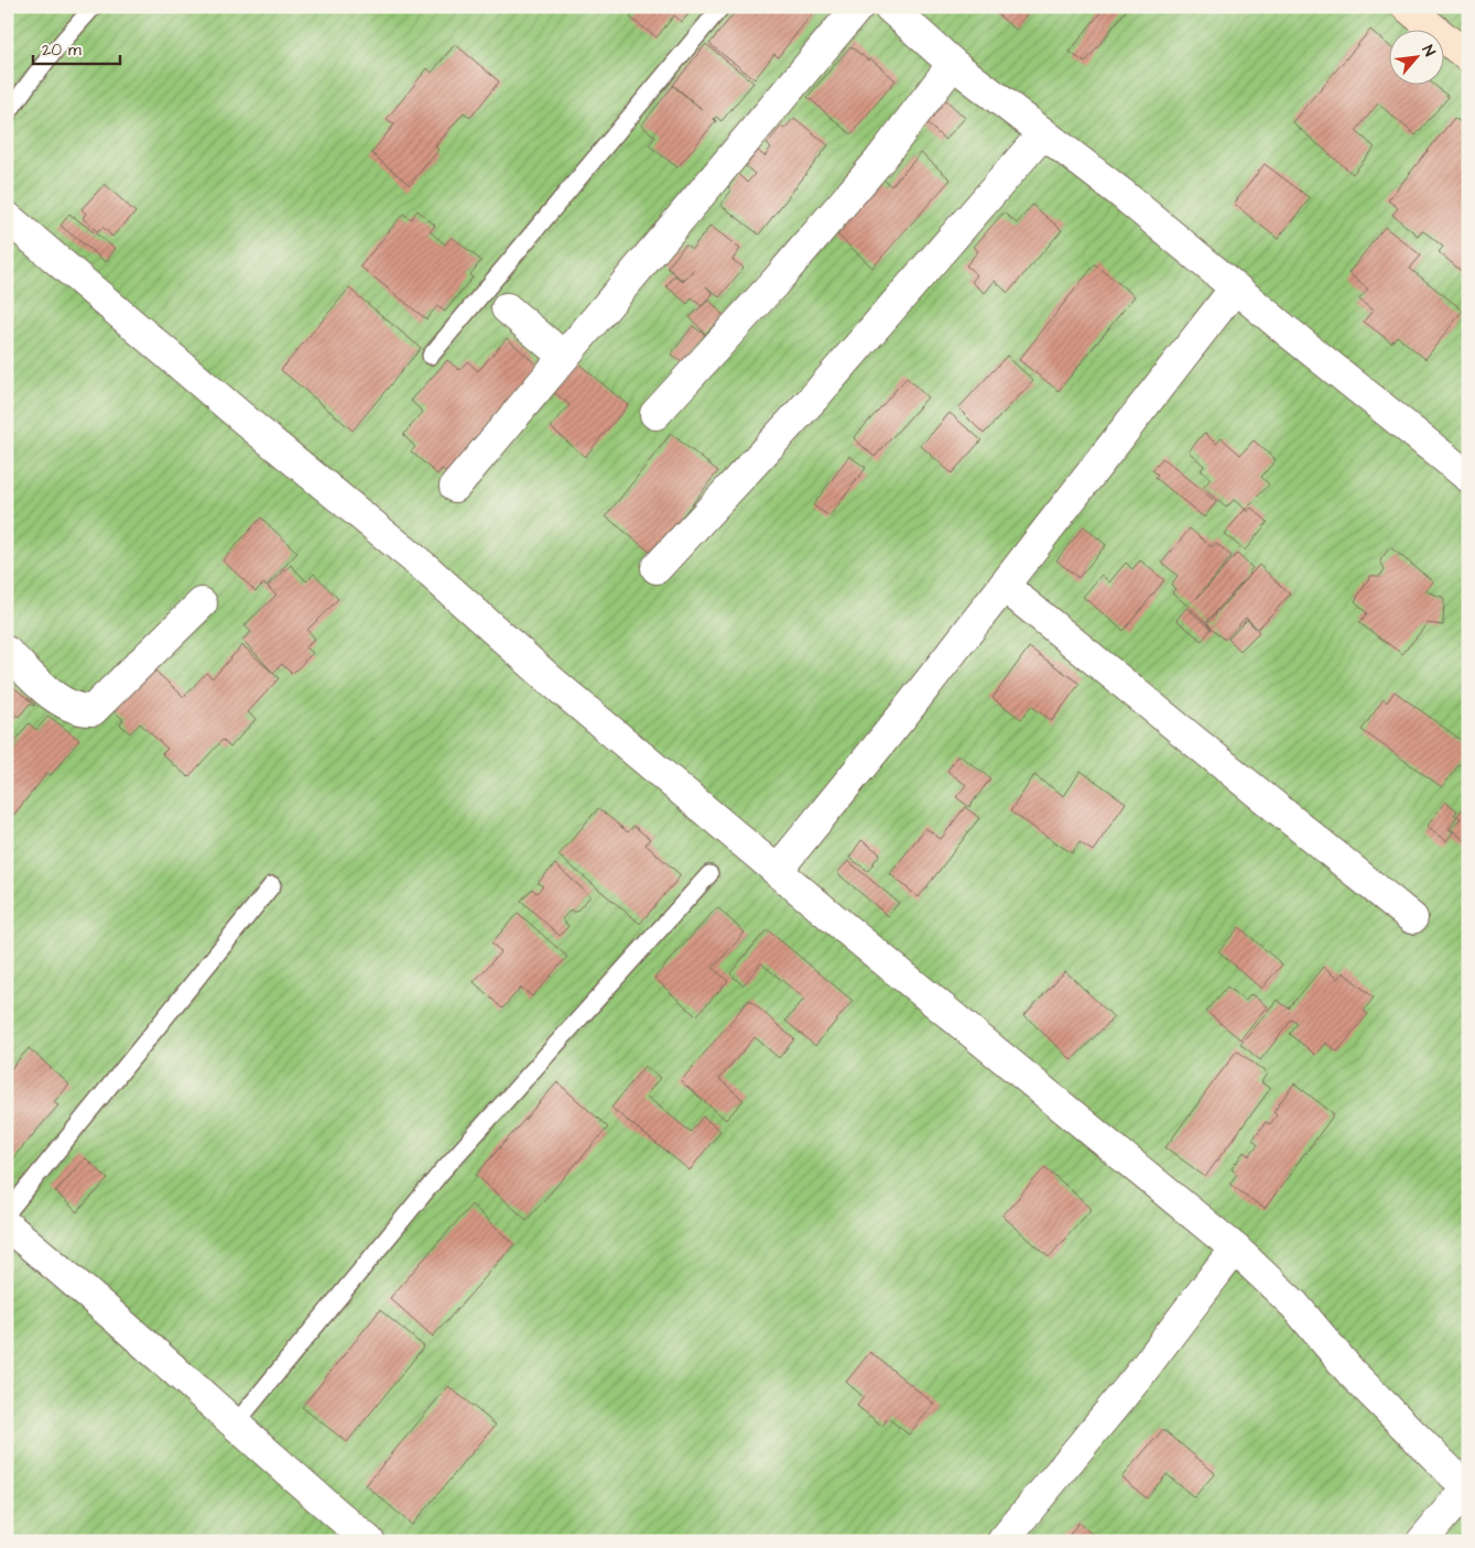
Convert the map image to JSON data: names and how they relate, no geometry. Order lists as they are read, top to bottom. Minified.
{"scale_bar":"20 m","north":"top right"}
